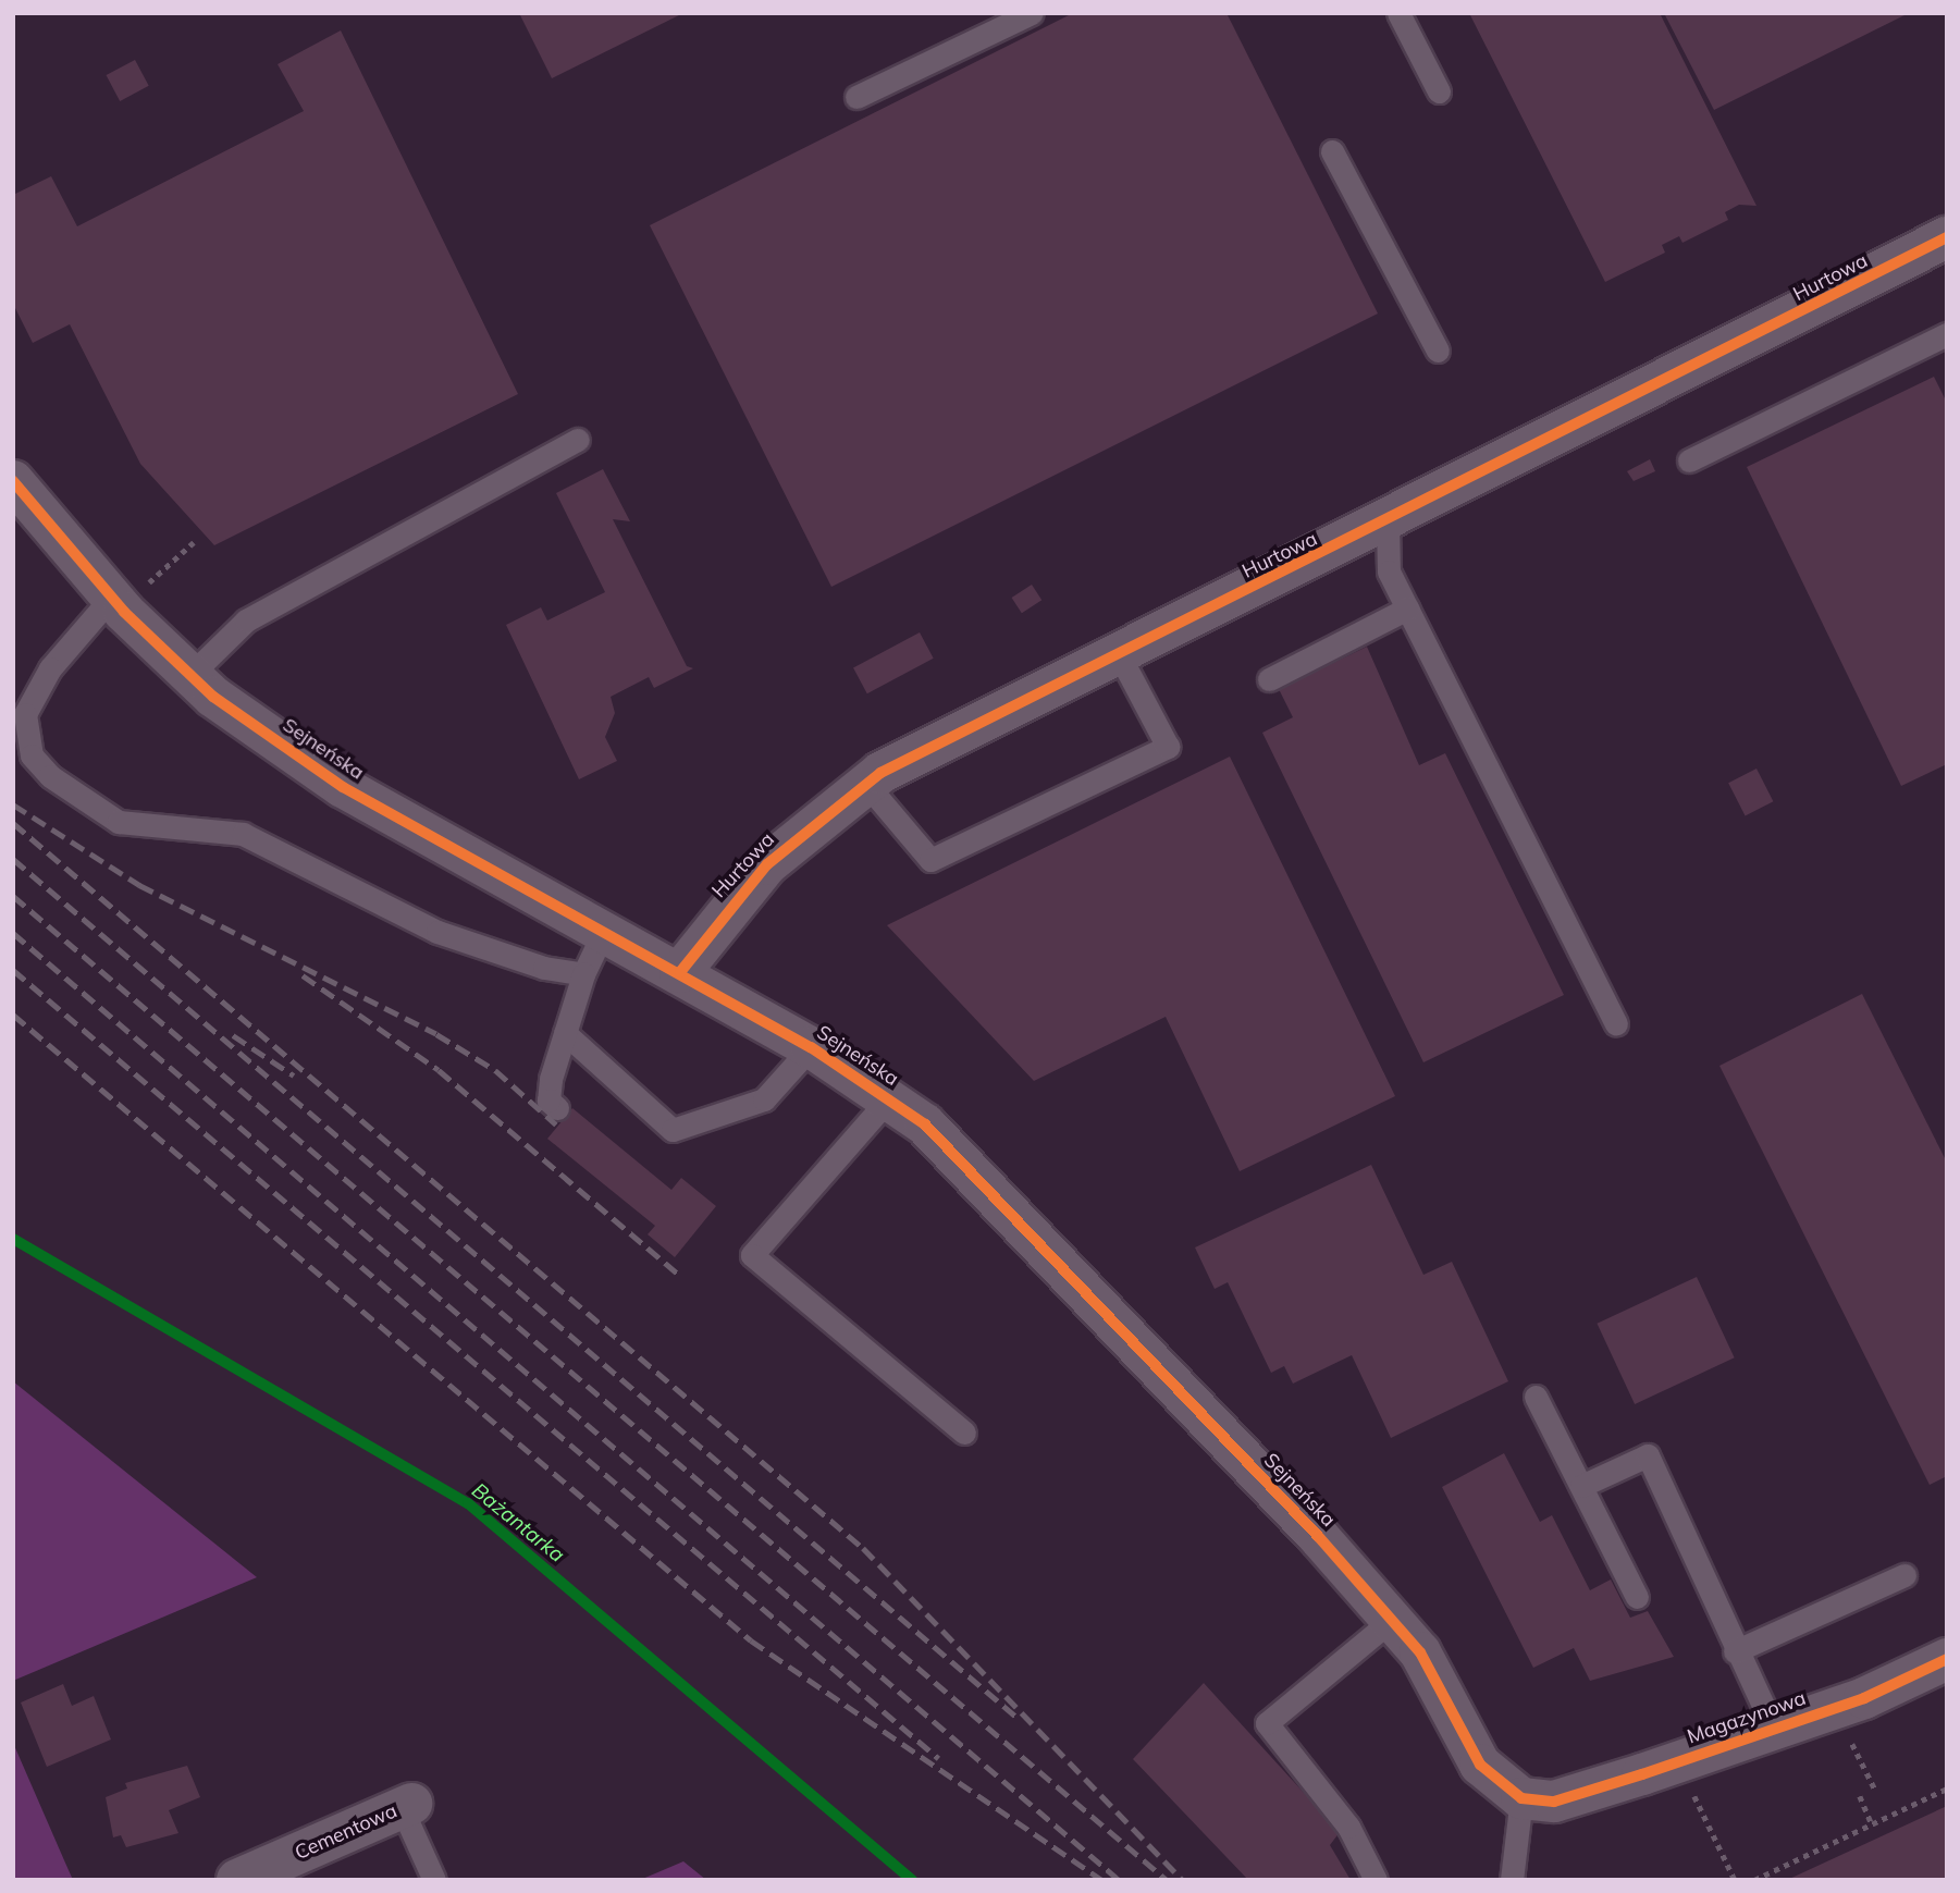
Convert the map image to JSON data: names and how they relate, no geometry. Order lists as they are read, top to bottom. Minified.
{"streets":{"street":["Hurtowa","Sejneńska","Magazynowa","Cementowa"]},"crossings":[["Hurtowa","Sejneńska"],["Sejneńska","Magazynowa"]],"water":["Bażantarka"]}
